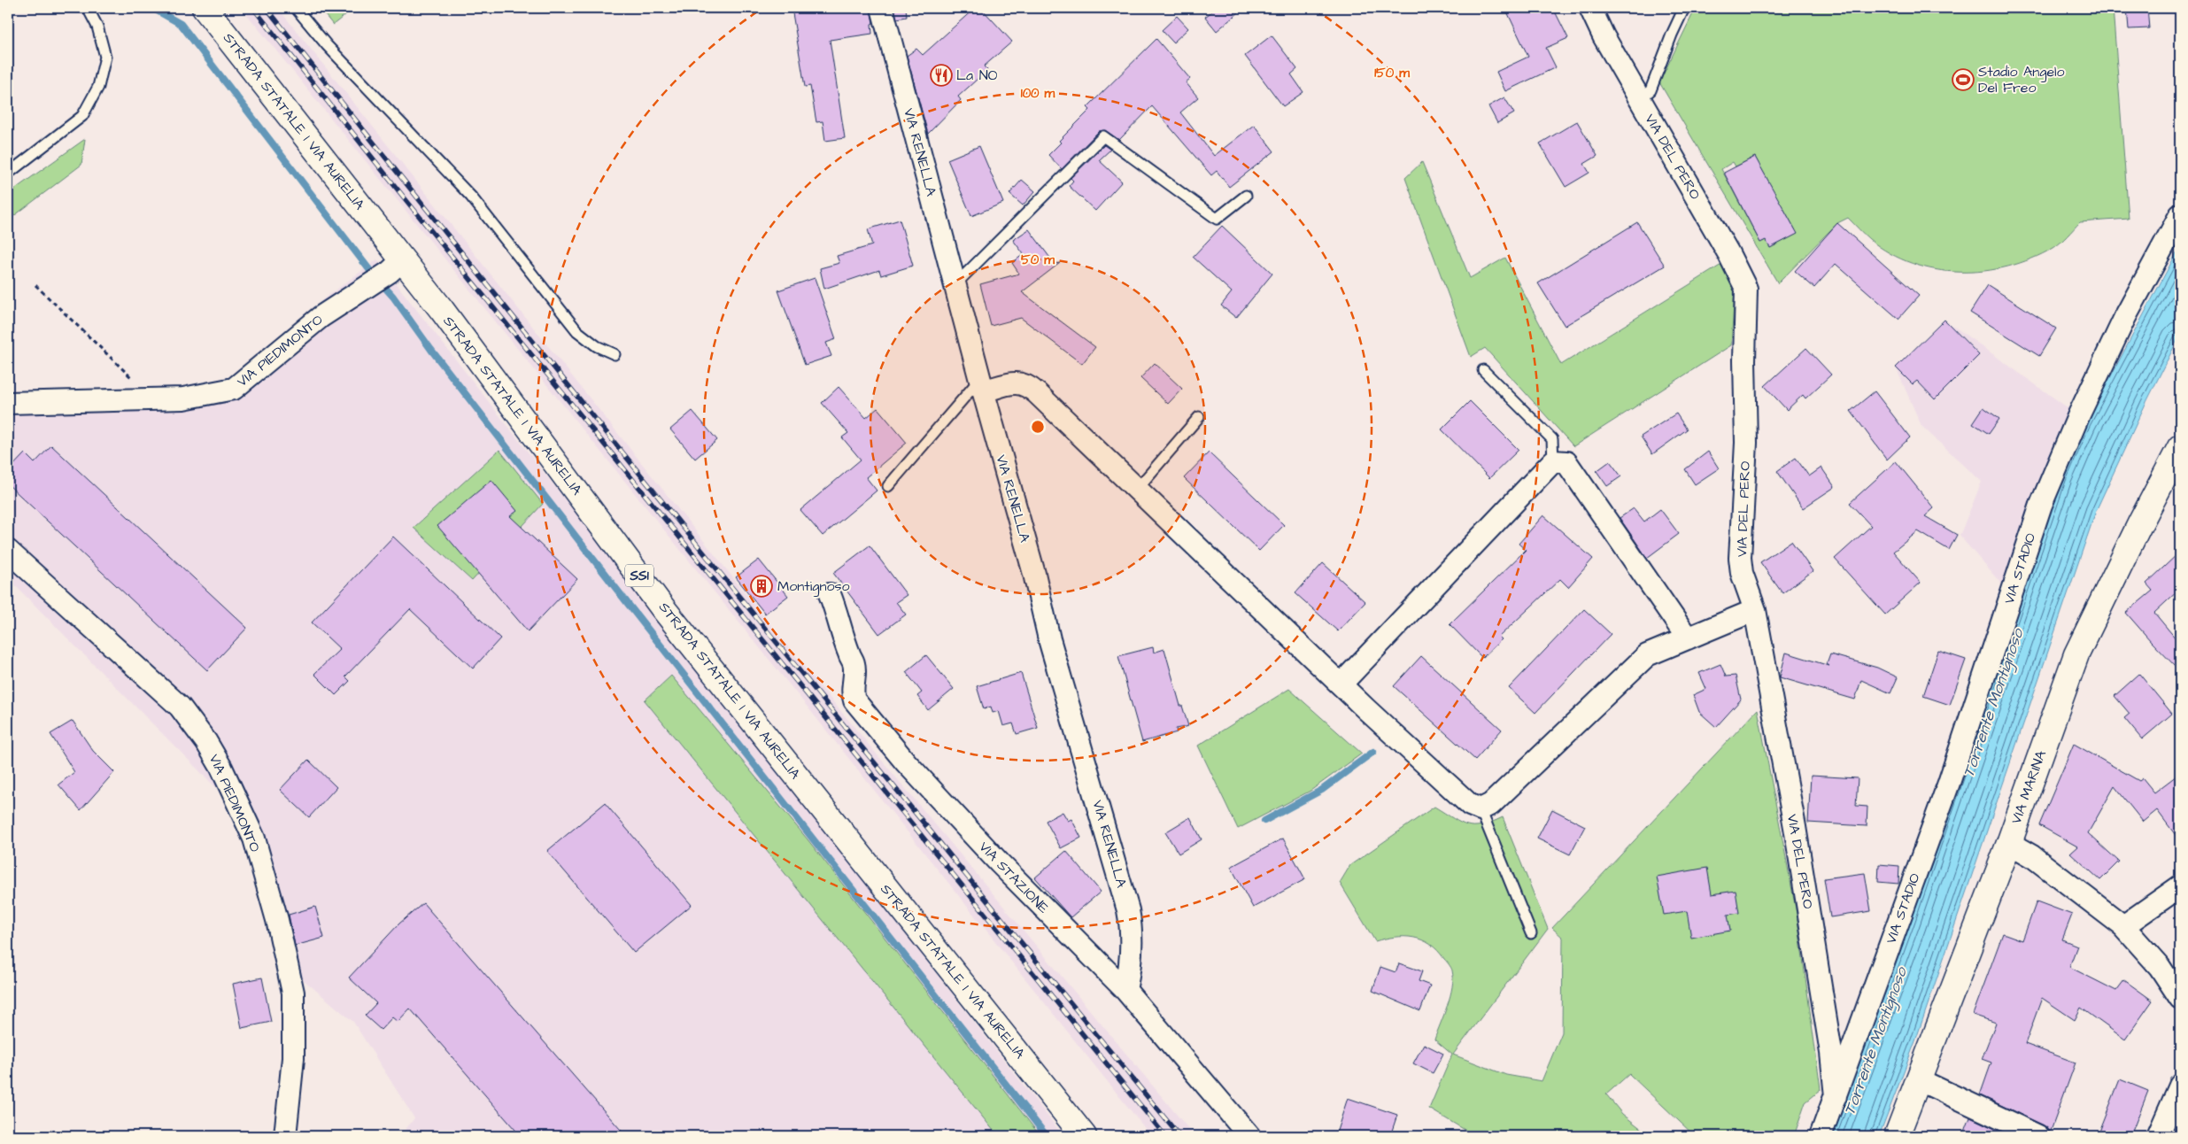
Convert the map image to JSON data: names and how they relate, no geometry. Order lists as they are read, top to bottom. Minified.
{"streets":{"main road":["STRADA STATALE 1 VIA AURELIA","SS1","VIA MARINA"],"street":["VIA RENELLA","VIA DEL PERO","VIA PIEDIMONTO","VIA STADIO","VIA STAZIONE"]},"crossings":[["STRADA STATALE 1 VIA AURELIA","VIA PIEDIMONTO"],["VIA RENELLA","VIA STAZIONE"],["VIA DEL PERO","VIA STADIO"]],"water":["Torrente Montignoso"],"places":{"restaurant":["La NO"],"sports":["Stadio Angelo Del Freo"],"building":["Montignoso"]},"rings":["150 m","100 m","50 m"]}
